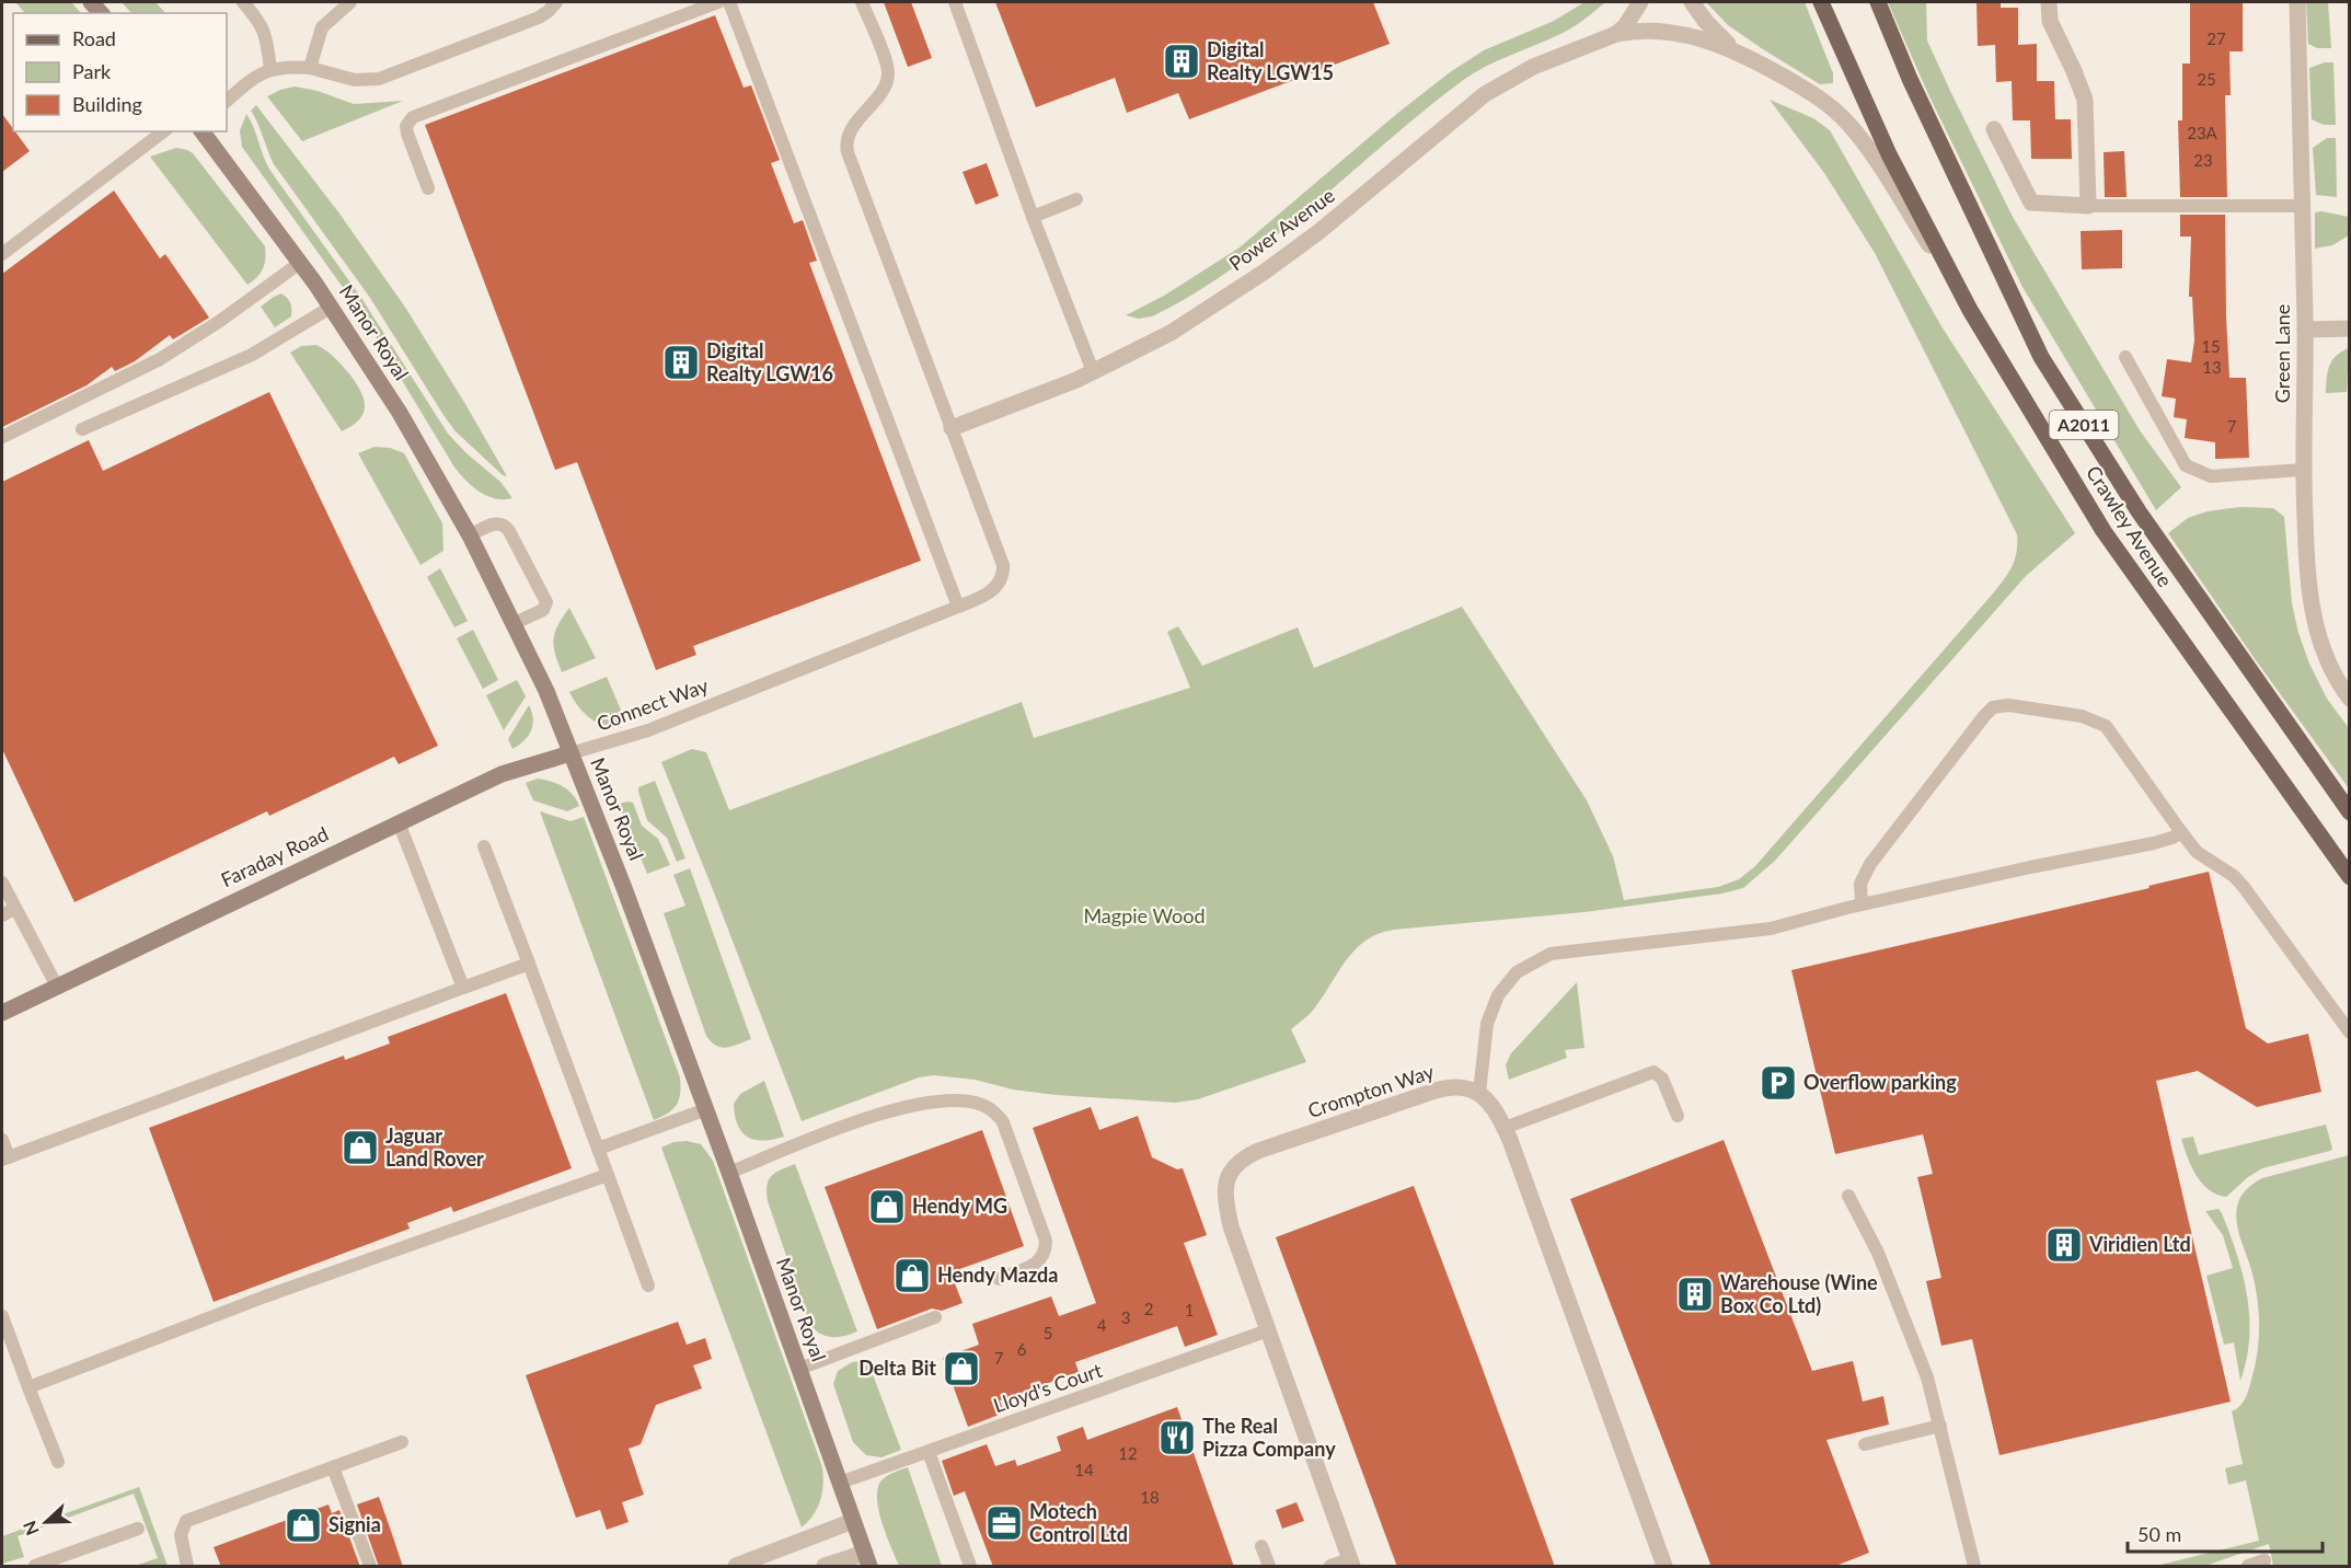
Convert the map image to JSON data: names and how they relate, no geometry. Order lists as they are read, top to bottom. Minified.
{"streets":{"main road":["A2011","Crawley Avenue"],"street":["Power Avenue","Manor Royal","Green Lane","Faraday Road","Crompton Way"],"lane":["Connect Way","Lloyd's Court"]},"crossings":[["Power Avenue","Connect Way"],["Manor Royal","Connect Way"],["Manor Royal","Faraday Road"],["Manor Royal","Lloyd's Court"],["Connect Way","Faraday Road"],["Crompton Way","Lloyd's Court"]],"parks":["Magpie Wood"],"places":{"building":["Digital Realty LGW15","Digital Realty LGW16","Viridien Ltd","Warehouse (Wine Box Co Ltd)"],"parking":["Overflow parking"],"shop":["Jaguar Land Rover","Hendy MG","Hendy Mazda","Delta Bit","Signia"],"restaurant":["The Real Pizza Company"],"office":["Motech Control Ltd"]},"house_numbers":["27","25","23A","23","15","13","7","2","1","3","4","5","6","7","12","14","18"],"legend":["Road","Park","Building"],"scale_bar":"50 m","north":"left"}
